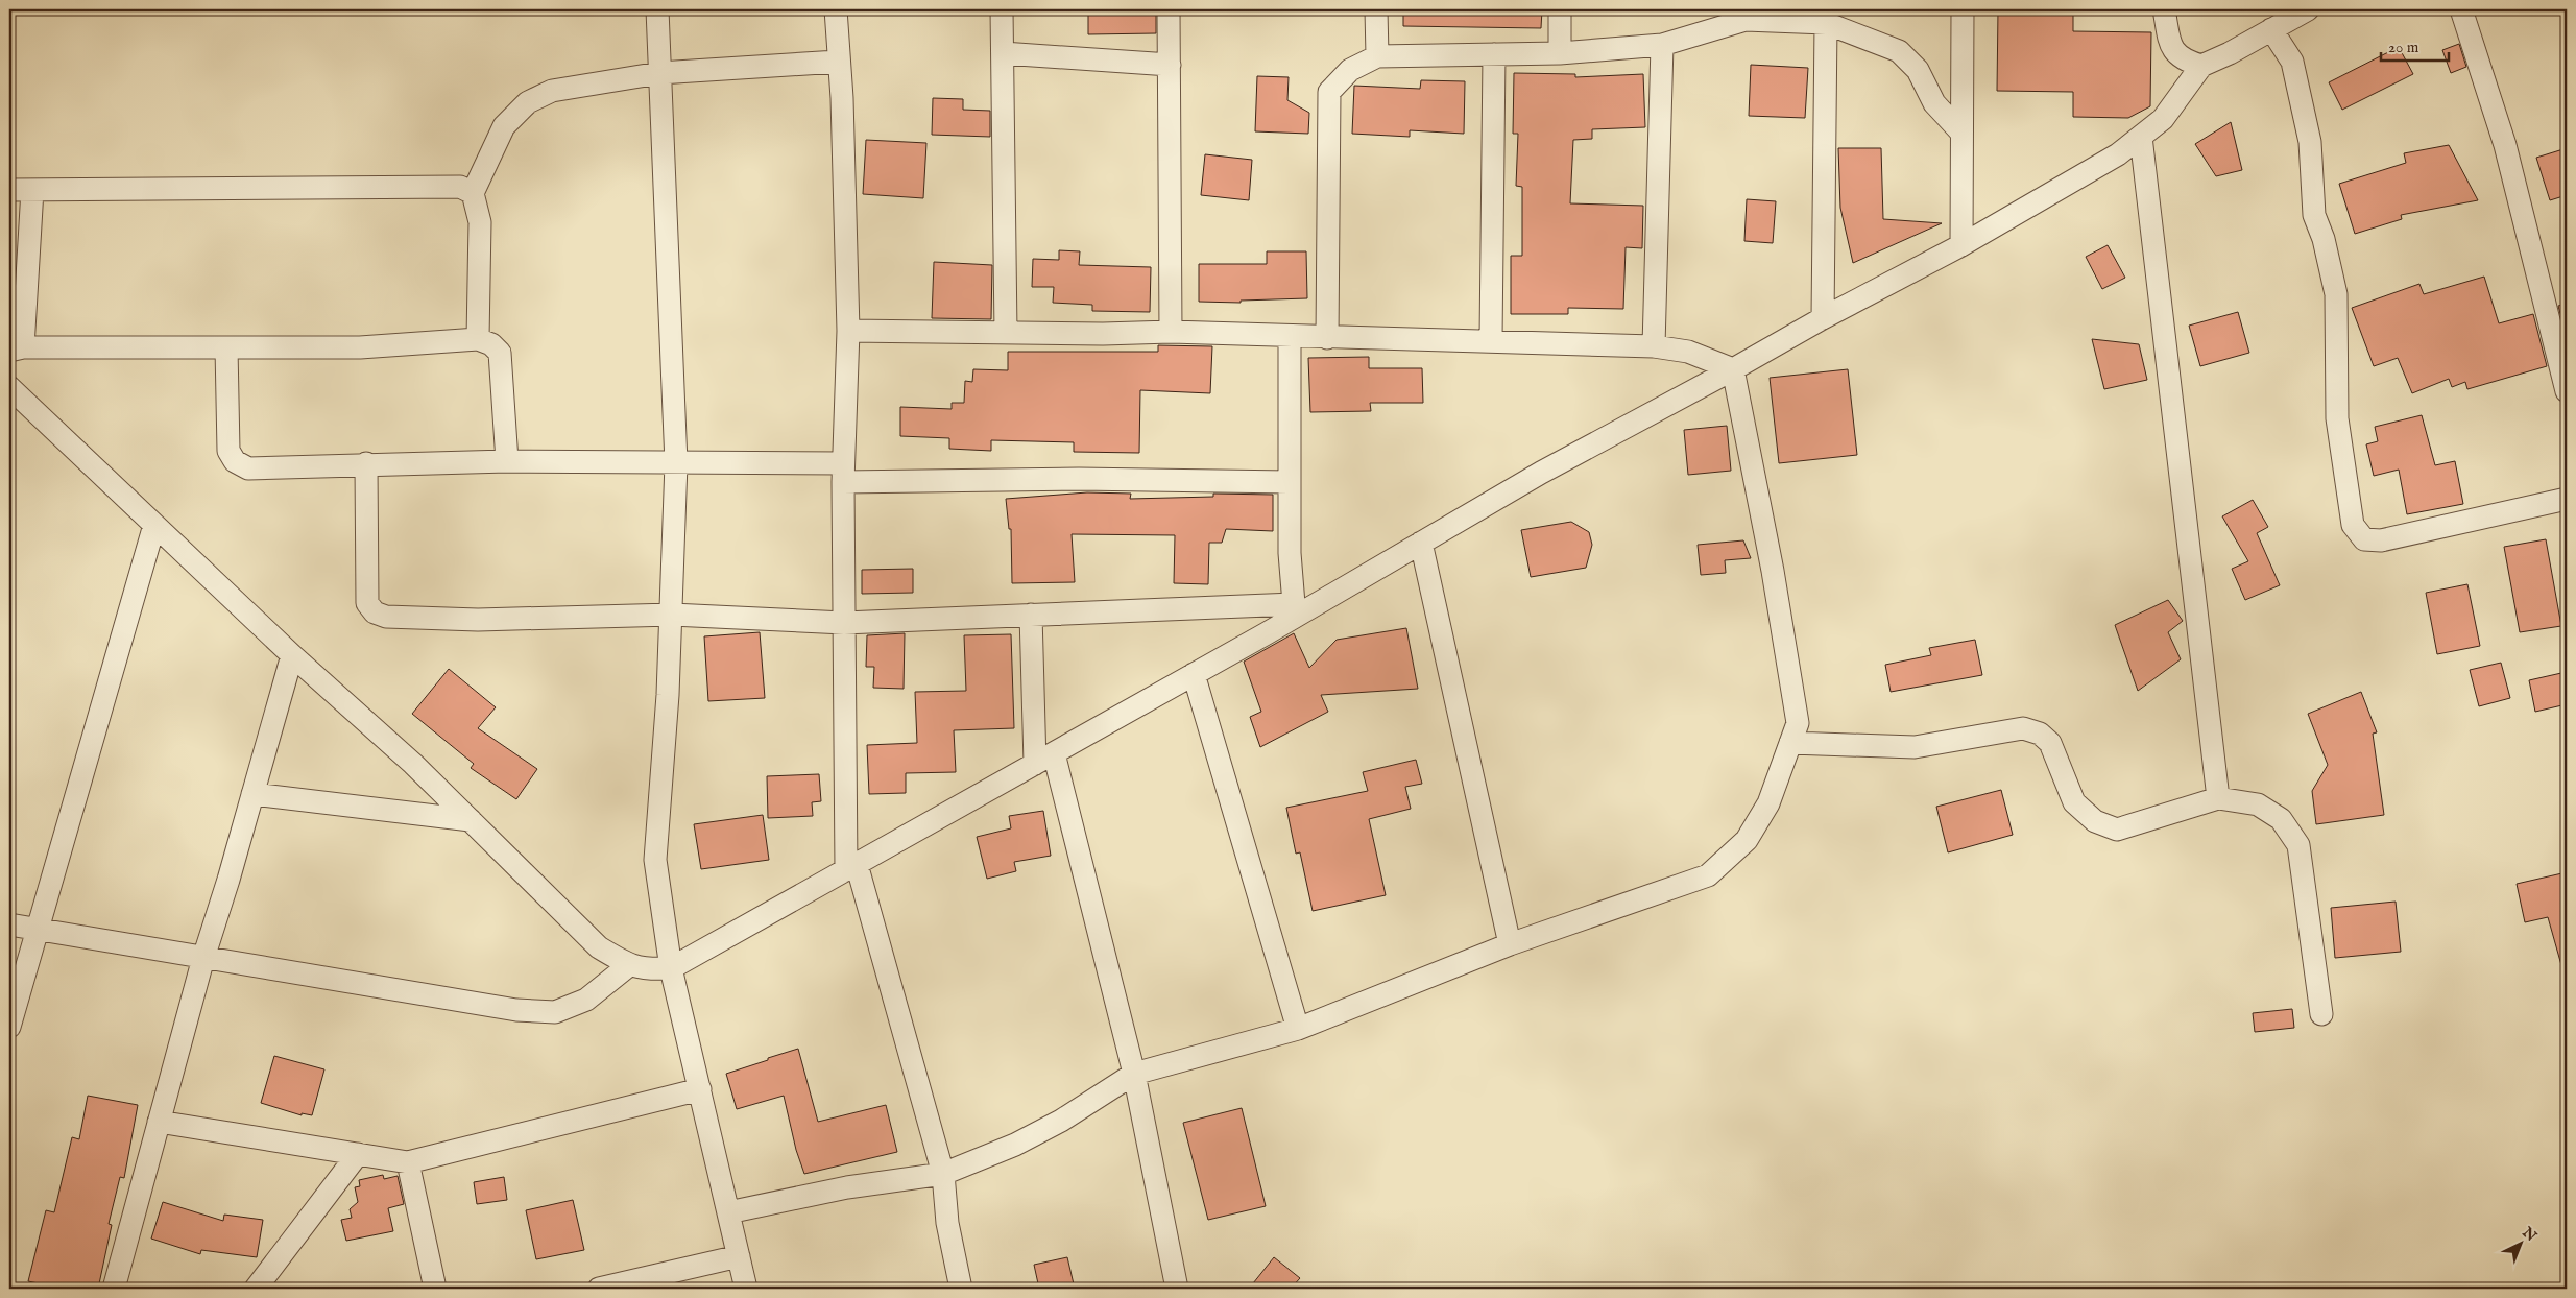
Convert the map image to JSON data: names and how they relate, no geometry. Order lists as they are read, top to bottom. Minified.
{"scale_bar":"20 m","north":"top right"}
